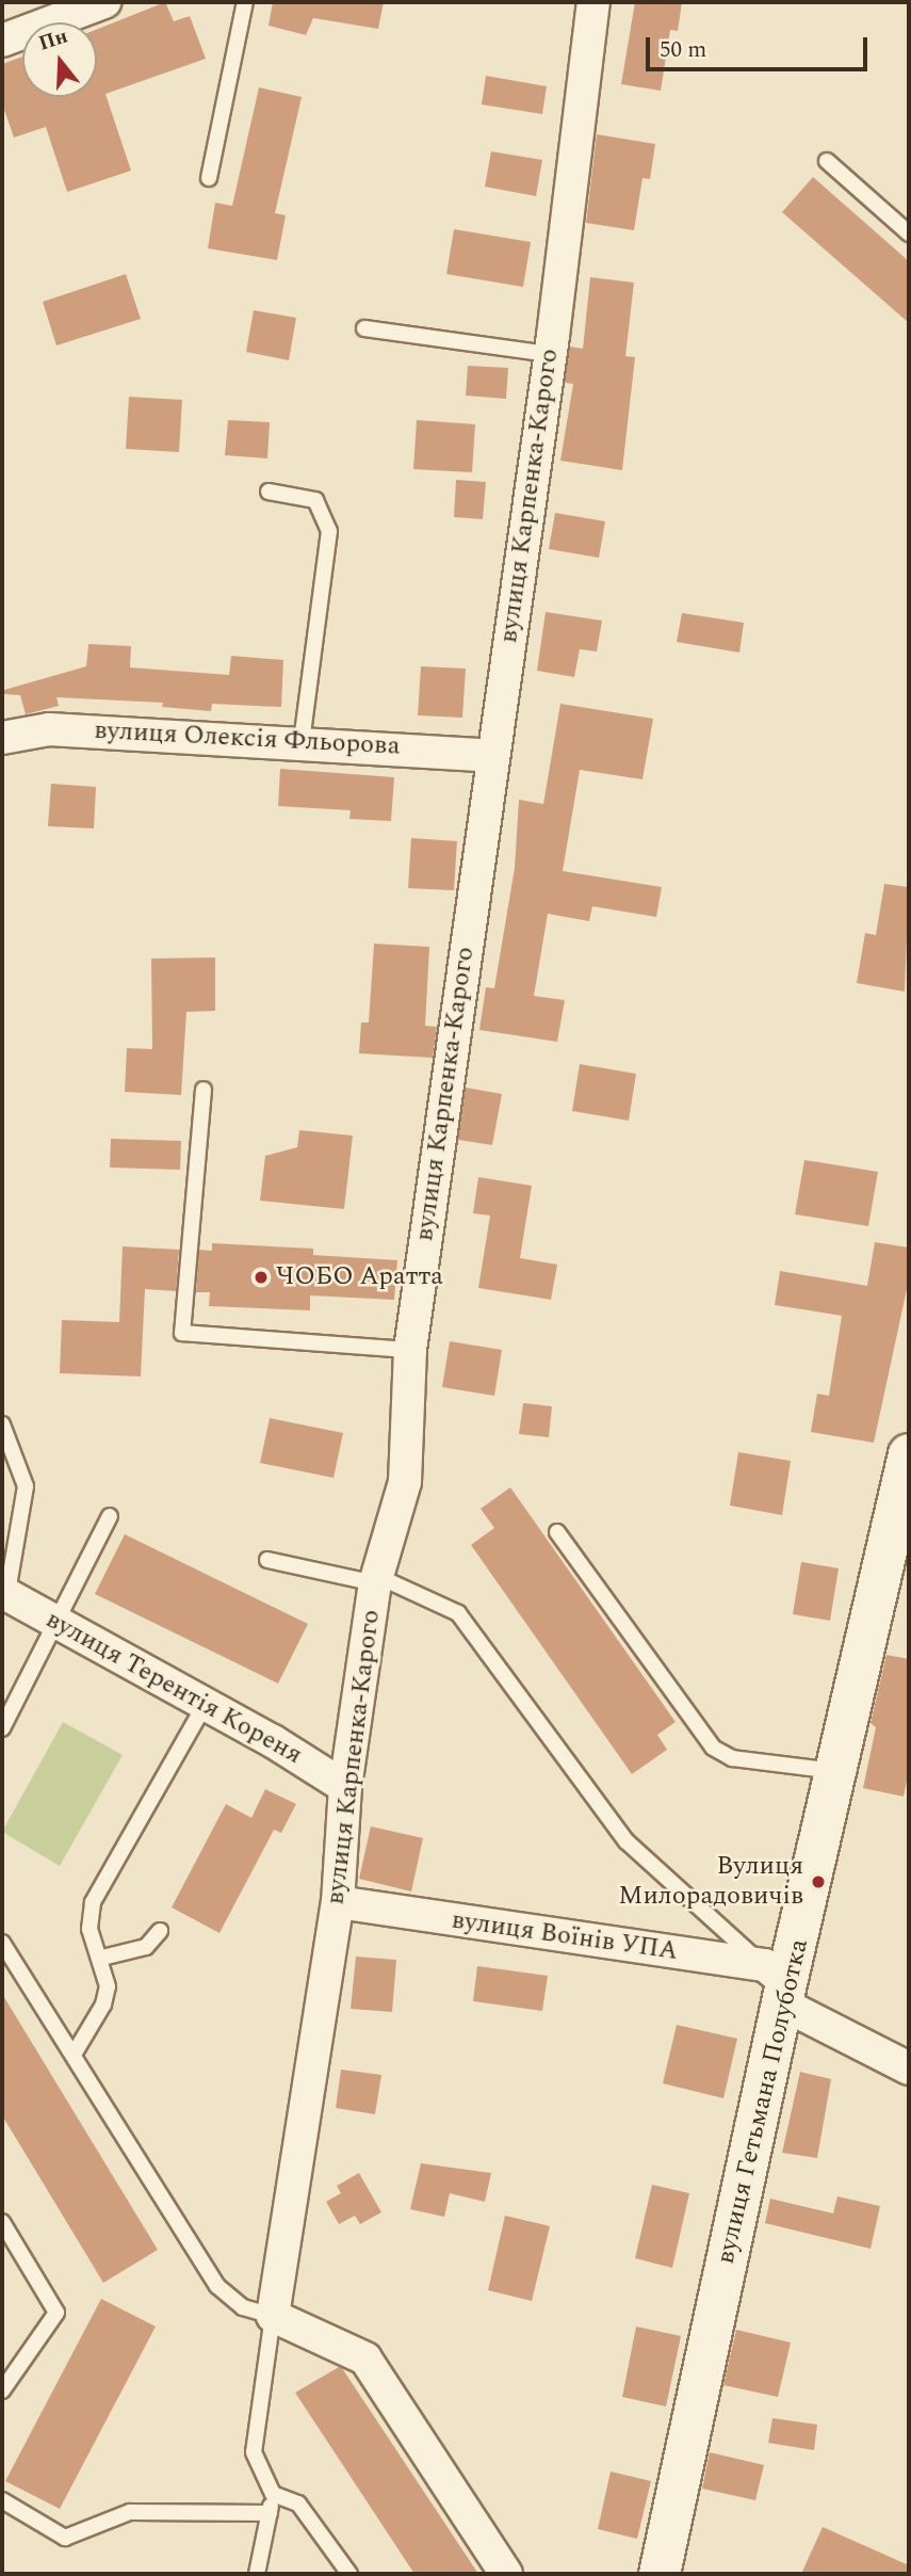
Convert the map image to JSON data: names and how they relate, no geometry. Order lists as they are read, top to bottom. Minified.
{"streets":{"street":["вулиця Карпенка-Карого","вулиця Олексія Фльорова","вулиця Терентія Кореня","вулиця Воїнів УПА","вулиця Гетьмана Полуботка"]},"crossings":[["вулиця Карпенка-Карого","вулиця Олексія Фльорова"],["вулиця Карпенка-Карого","вулиця Терентія Кореня"],["вулиця Карпенка-Карого","вулиця Воїнів УПА"],["вулиця Воїнів УПА","вулиця Гетьмана Полуботка"]],"places":["ЧОБО Аратта","Вулиця Милорадовичів"],"scale_bar":"50 m","north":"top"}
